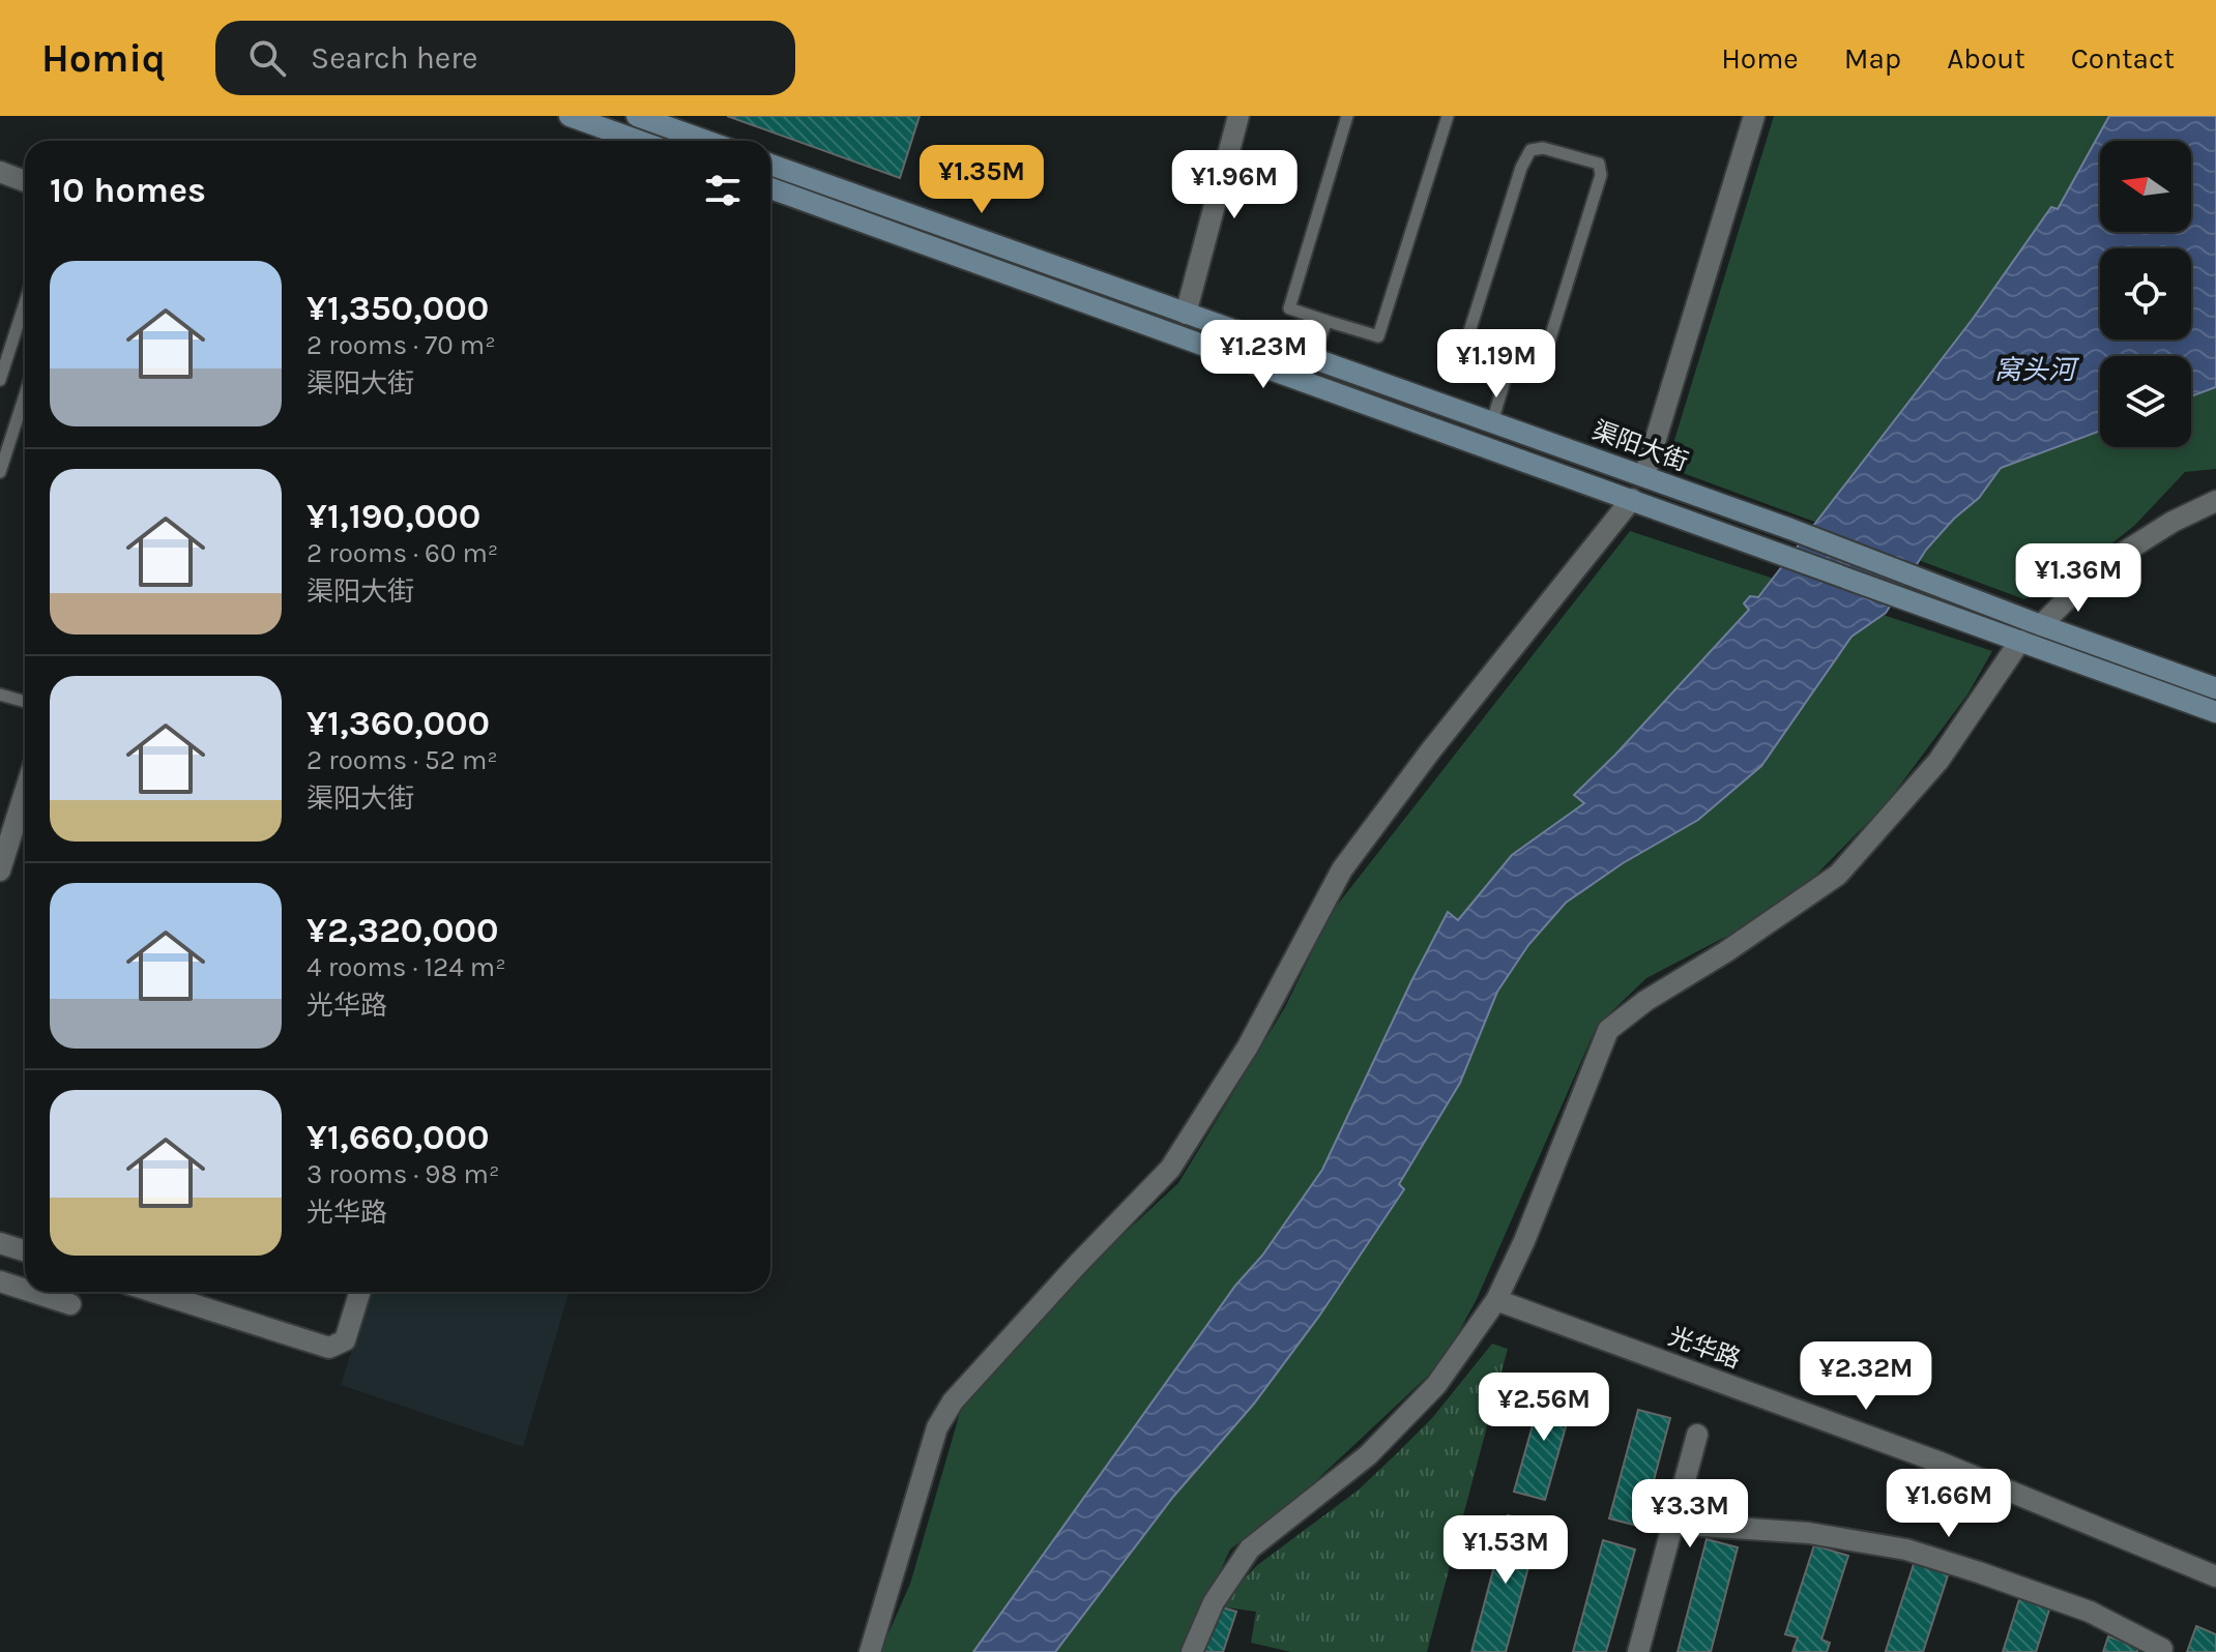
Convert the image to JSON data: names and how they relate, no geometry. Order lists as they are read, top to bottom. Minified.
{"streets":{"main road":["渠阳大街"],"street":["光华路"]},"water":["窝头河"],"north":"left","page":{"header":"Homiq","search":"Search here","nav":["Home","Map","About","Contact"],"heading":"10 homes","price":["¥1.35M","¥1.96M","¥1.23M","¥1.19M","¥1.36M","¥2.32M","¥2.56M","¥1.66M","¥3.3M","¥1.53M"],"list":[{"name":"¥1,350,000","note":"2 rooms · 70 m² · 渠阳大街"},{"name":"¥1,190,000","note":"2 rooms · 60 m² · 渠阳大街"},{"name":"¥1,360,000","note":"2 rooms · 52 m² · 渠阳大街"},{"name":"¥2,320,000","note":"4 rooms · 124 m² · 光华路"},{"name":"¥1,660,000","note":"3 rooms · 98 m² · 光华路"}]}}
